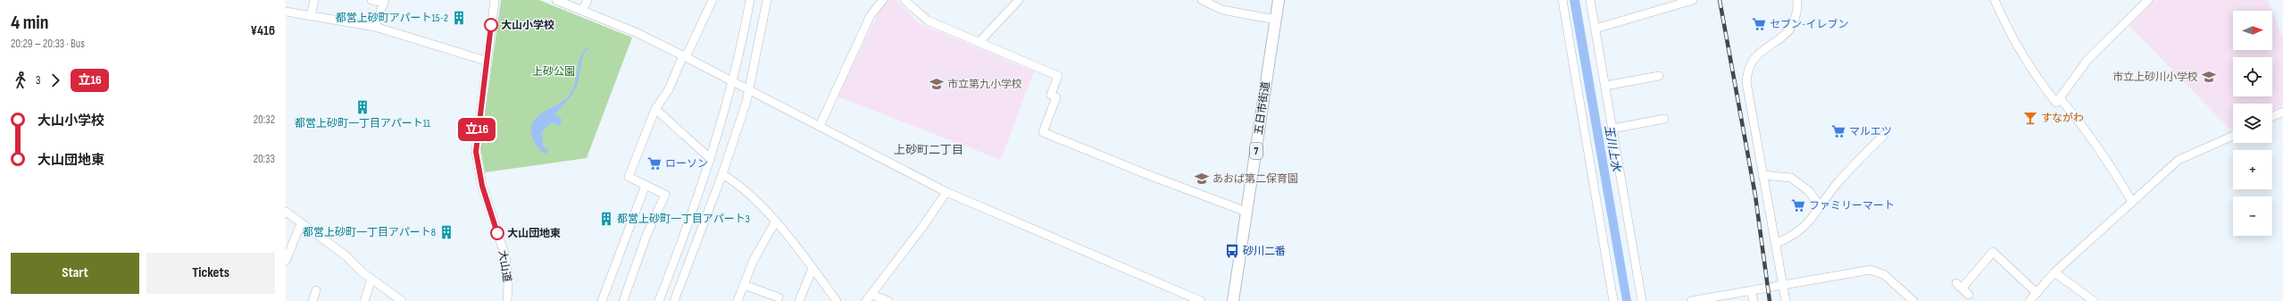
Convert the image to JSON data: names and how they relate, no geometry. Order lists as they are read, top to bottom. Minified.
{"streets":{"main road":["五日市街道","7"],"street":["大山道"]},"districts":["上砂町二丁目"],"water":["玉川上水"],"parks":["上砂公園"],"places":{"building":["都営上砂町アパート15-2","都営上砂町一丁目アパート11","都営上砂町一丁目アパート3","都営上砂町一丁目アパート8"],"supermarket":["セブン-イレブン","マルエツ","ローソン","ファミリーマート"],"other":["大山小学校","大山団地東"],"school or university":["市立上砂川小学校","市立第九小学校","あおば第二保育園"],"bar":["すながわ"],"bus stop":["砂川二番"]},"lines":["bus line 立16"],"north":"right","page":{"heading":["4 min","20:29 – 20:33 · Bus","¥416"],"on_map":"立16","map_buttons":["+","−"],"legs":["3","立16"],"list":[{"name":"大山小学校","value":"20:32"},{"name":"大山団地東","value":"20:33"}],"buttons":["Start","Tickets"]}}
